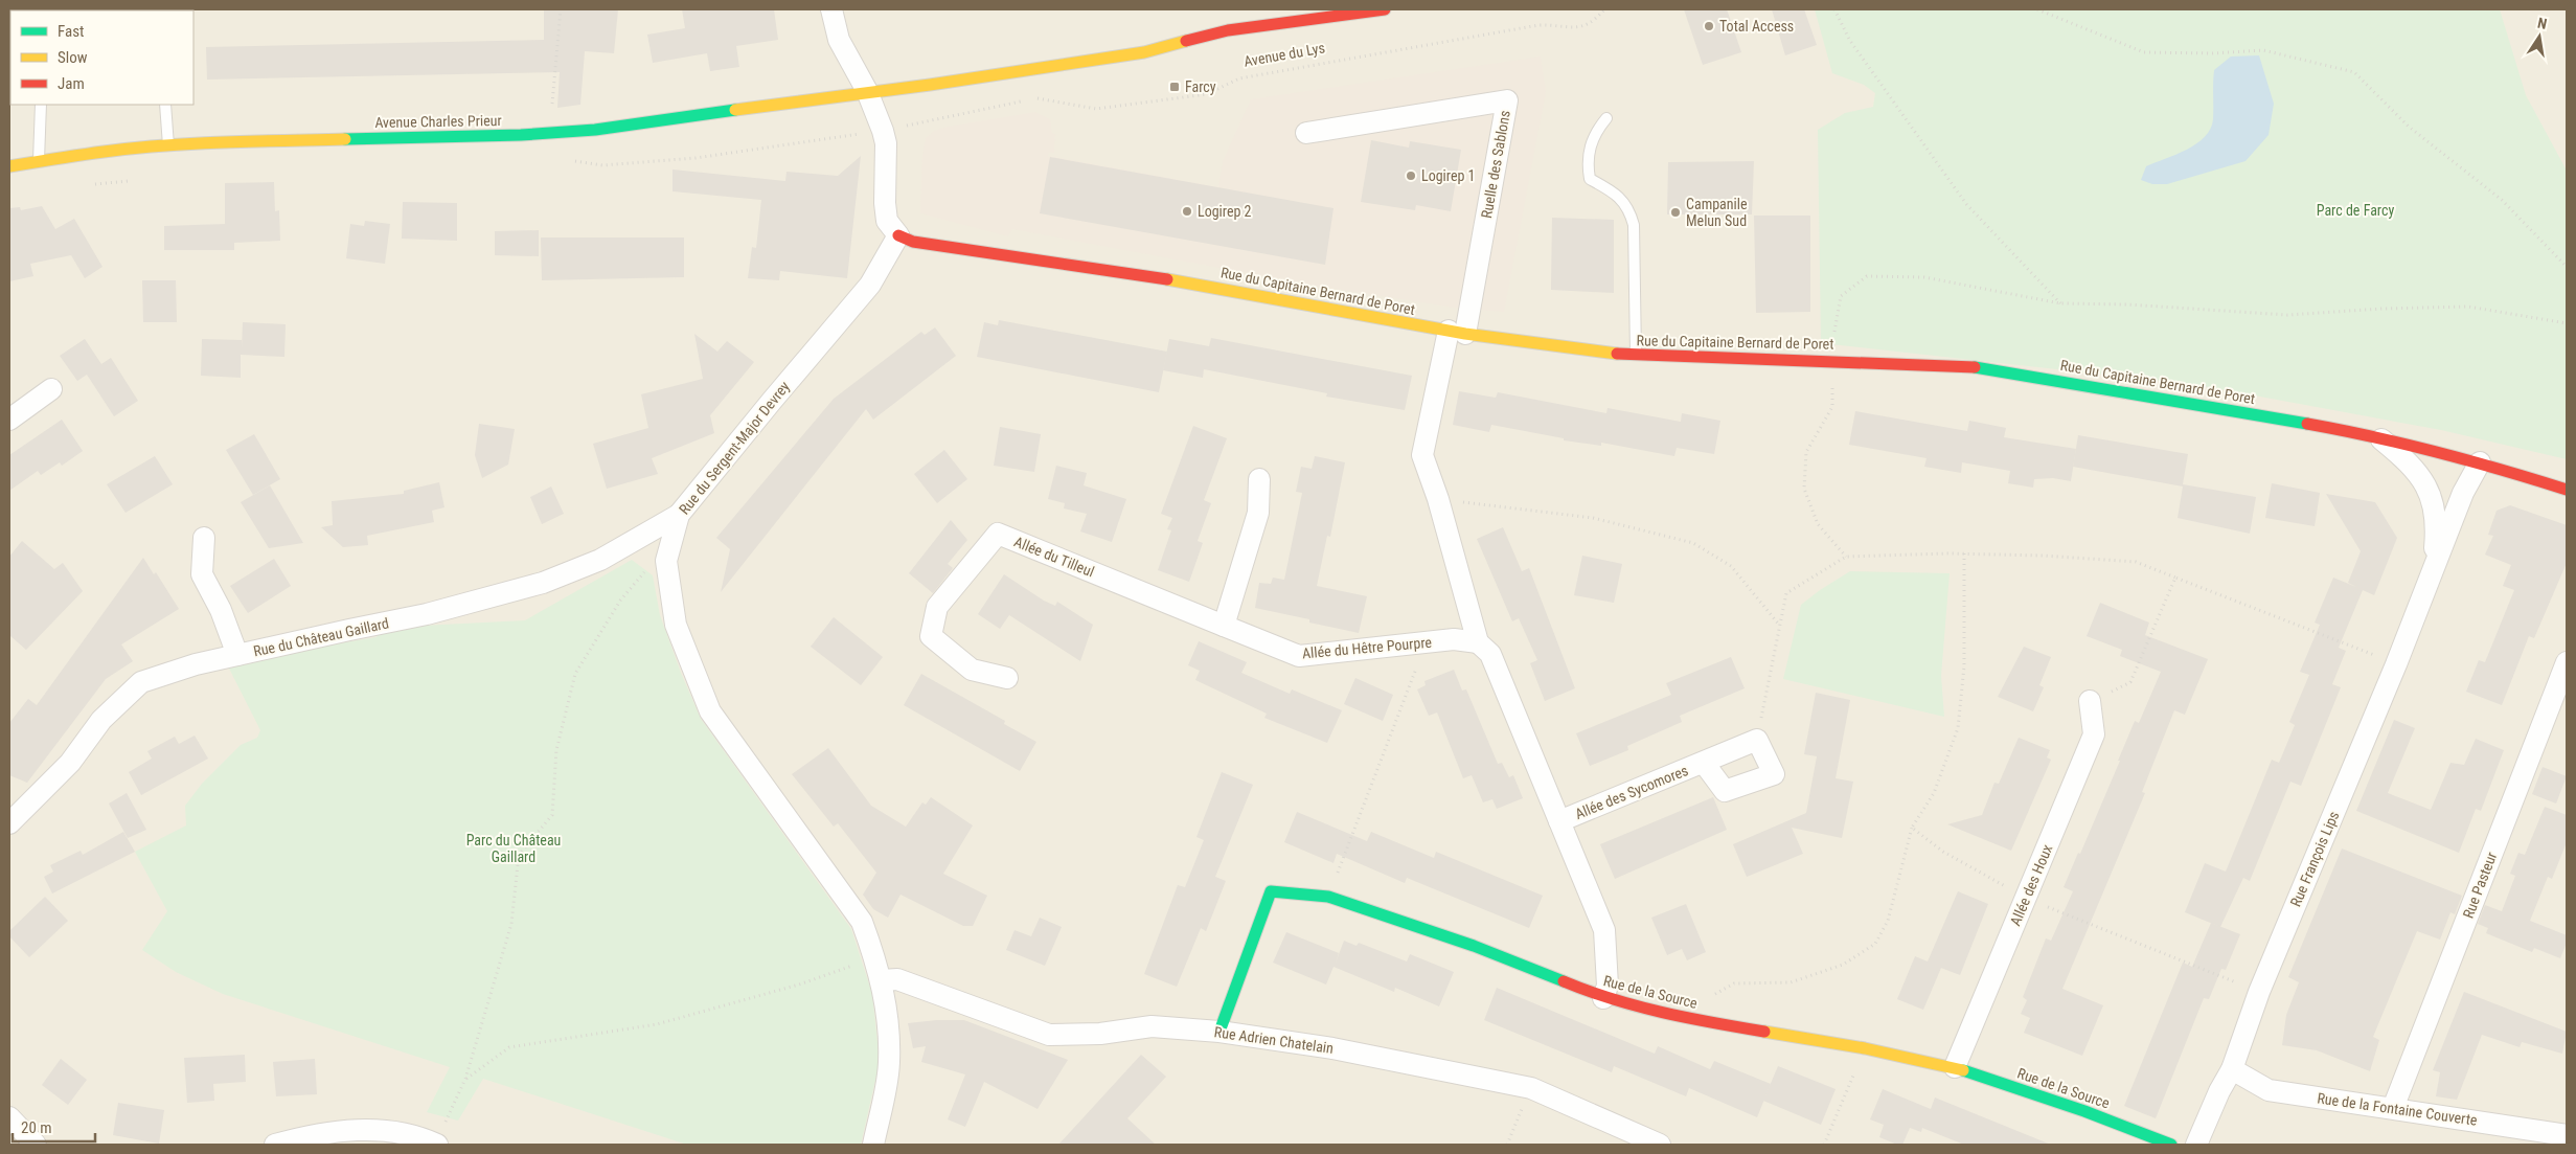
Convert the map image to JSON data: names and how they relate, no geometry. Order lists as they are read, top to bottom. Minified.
{"streets":{"street":["Avenue du Lys","Avenue Charles Prieur","Ruelle des Sablons","Rue du Capitaine Bernard de Poret","Rue du Sergent-Major Devrey","Allée du Tilleul","Rue du Château Gaillard","Allée du Hêtre Pourpre","Allée des Sycomores","Rue François Lips","Allée des Houx","Rue Pasteur","Rue de la Source","Rue Adrien Chatelain","Rue de la Fontaine Couverte"]},"crossings":[["Avenue du Lys","Avenue Charles Prieur"],["Ruelle des Sablons","Rue du Capitaine Bernard de Poret"],["Rue du Capitaine Bernard de Poret","Rue du Sergent-Major Devrey"],["Rue du Capitaine Bernard de Poret","Rue François Lips"],["Rue du Sergent-Major Devrey","Rue du Château Gaillard"],["Rue du Sergent-Major Devrey","Rue Adrien Chatelain"],["Allée du Tilleul","Allée du Hêtre Pourpre"],["Rue François Lips","Rue de la Fontaine Couverte"],["Allée des Houx","Rue de la Source"],["Rue Pasteur","Rue de la Fontaine Couverte"],["Rue de la Source","Rue Adrien Chatelain"]],"parks":["Parc de Farcy","Parc du Château Gaillard"],"places":{"other":["Total Access","Logirep 1","Logirep 2","Campanile Melun Sud"],"transit":["Farcy"]},"legend":["Fast","Slow","Jam"],"scale_bar":"20 m","north":"top"}
